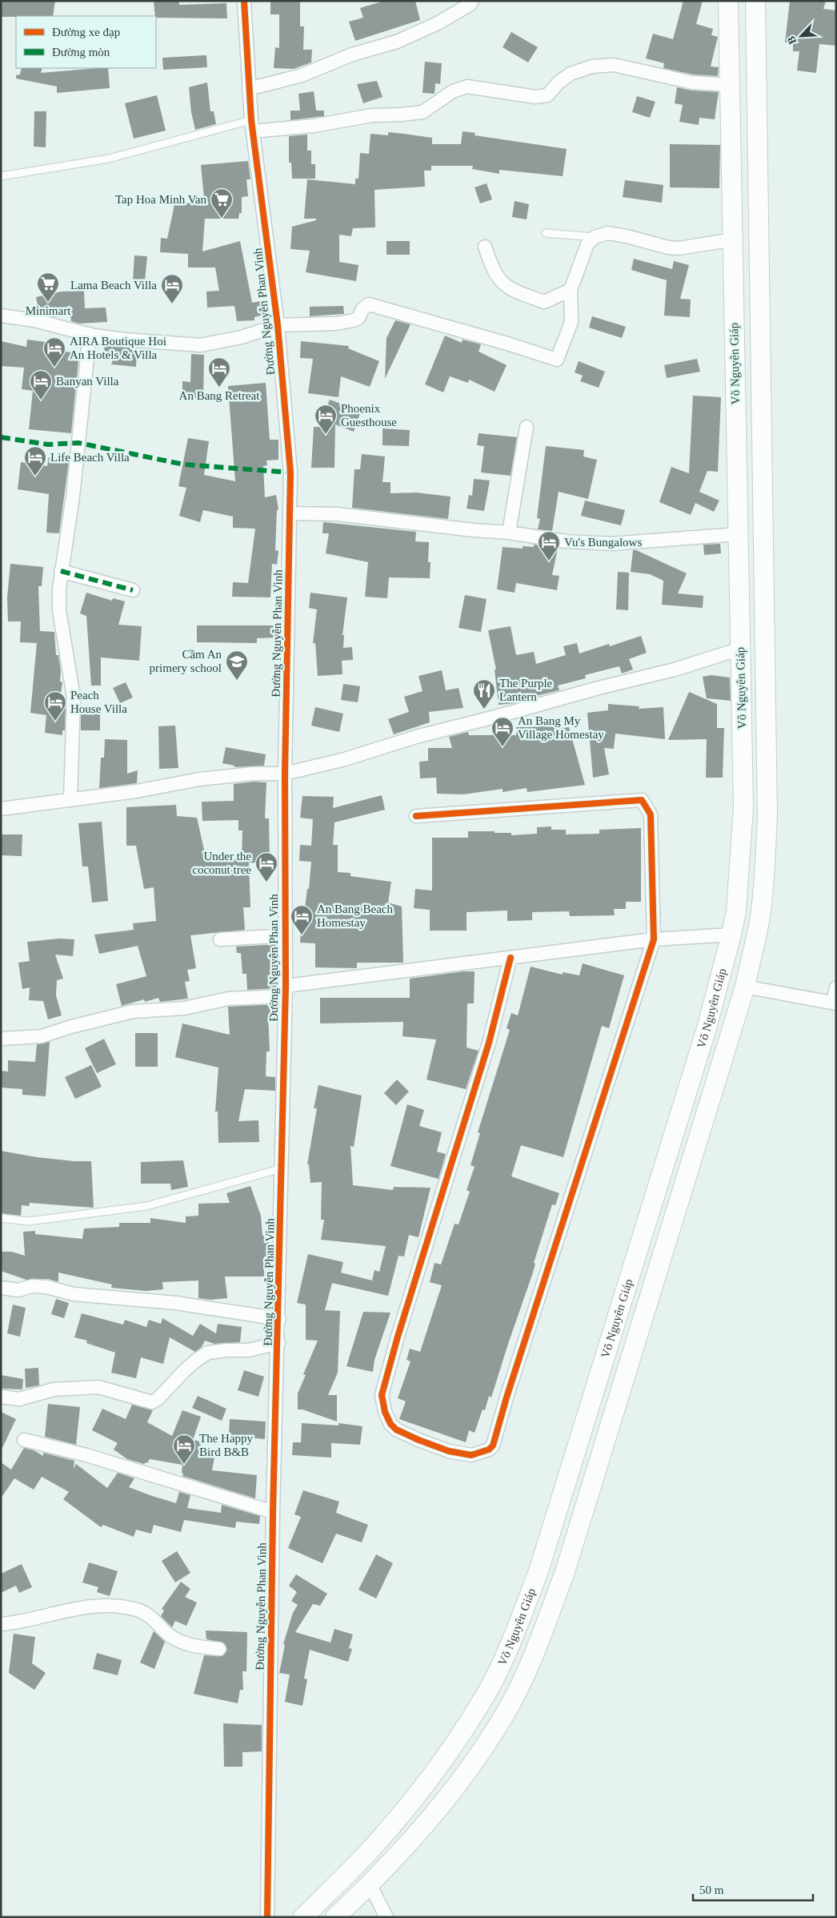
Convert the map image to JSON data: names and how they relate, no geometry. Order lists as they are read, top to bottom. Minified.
{"streets":{"main road":["Võ Nguyên Giáp"],"street":["Đường Nguyễn Phan Vinh"]},"places":{"supermarket":["Tap Hoa Minh Van","Minimart"],"hotel":["Lama Beach Villa","AIRA Boutique Hoi An Hotels & Villa","An Bang Retreat","Banyan Villa","Phoenix Guesthouse","Life Beach Villa","Vu's Bungalows","Peach House Villa","An Bang My Village Homestay","Under the coconut tree","An Bang Beach Homestay","The Happy Bird B&B"],"school or university":["Cầm An primery school"],"restaurant":["The Purple Lantern"]},"legend":["Đường xe đạp","Đường mòn"],"scale_bar":"50 m","north":"bottom left"}
